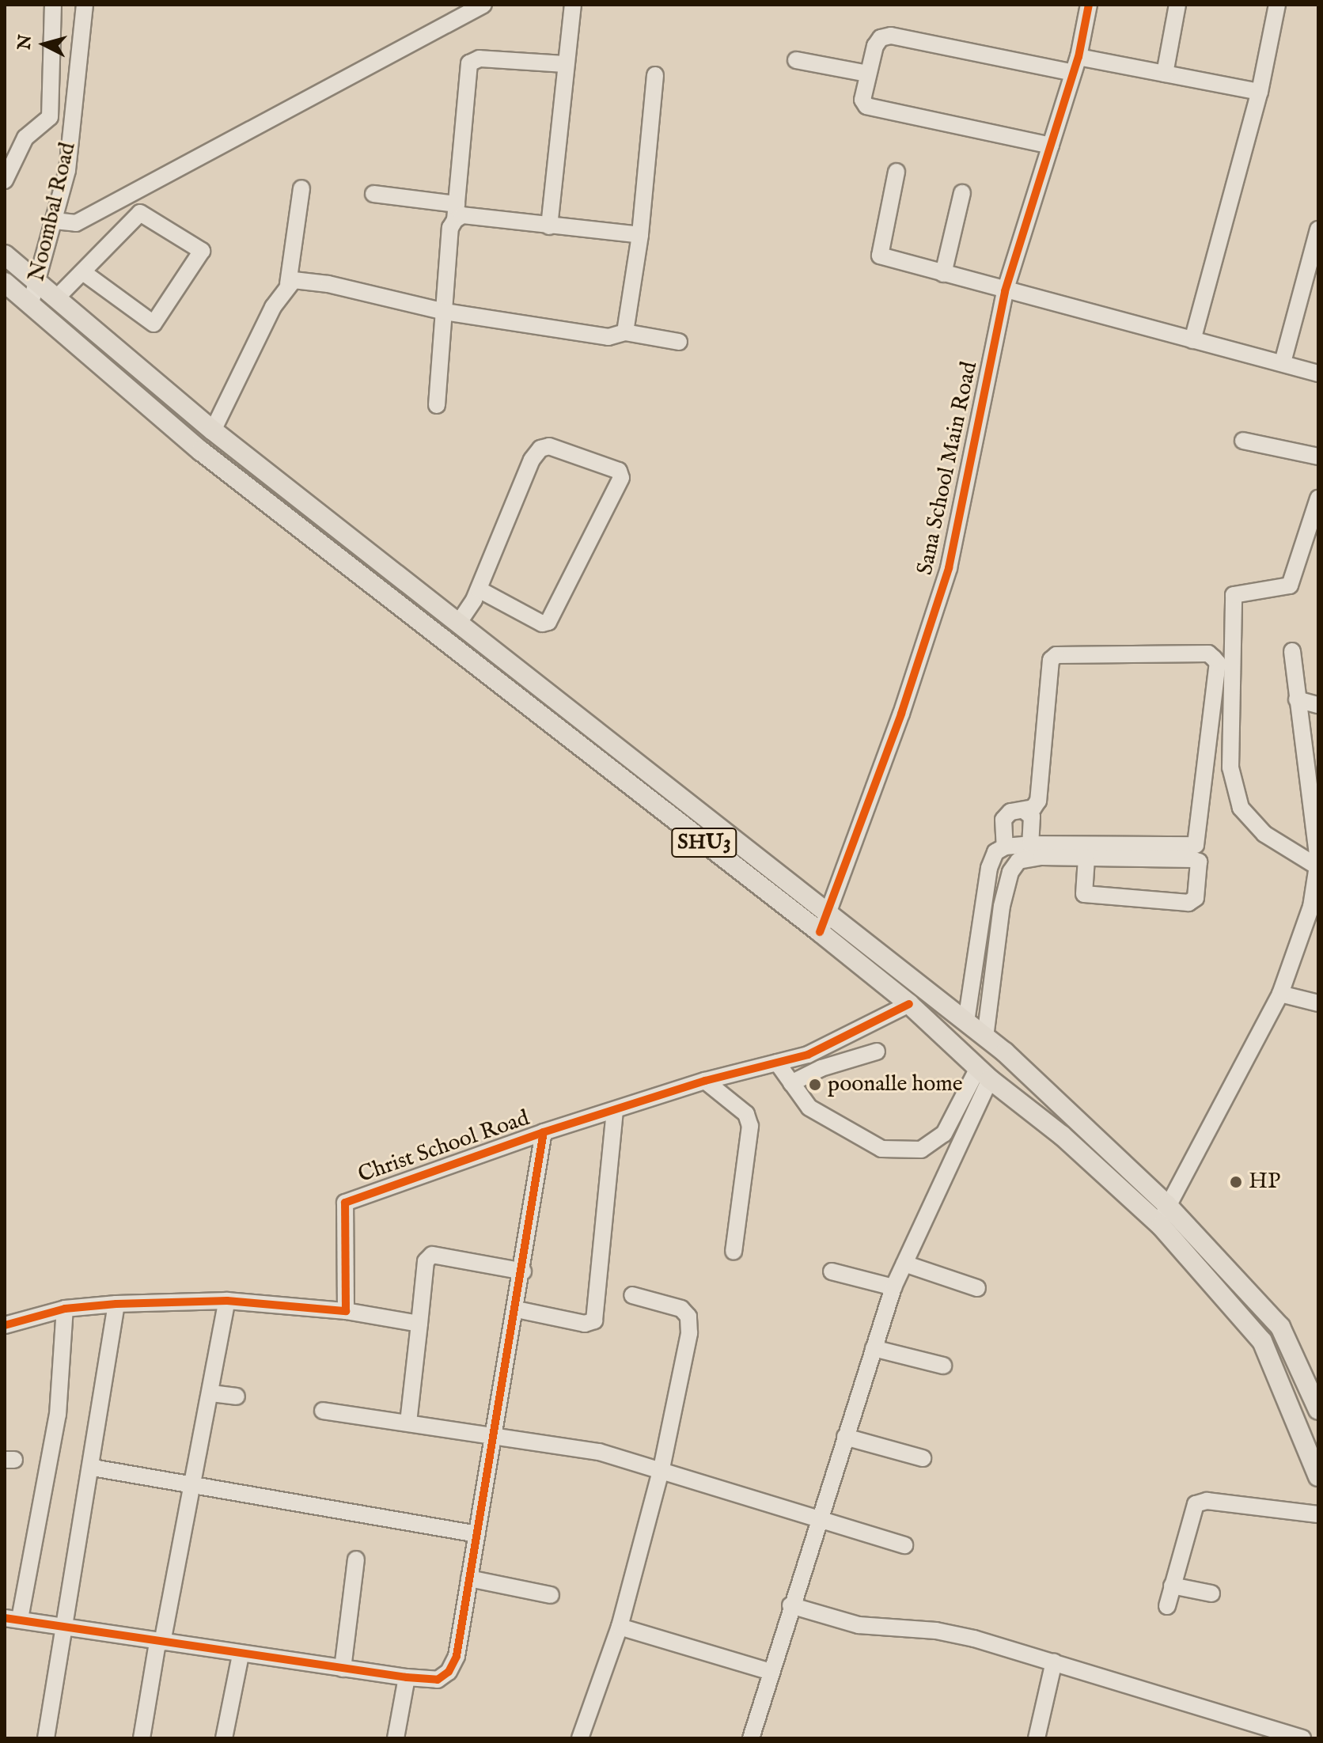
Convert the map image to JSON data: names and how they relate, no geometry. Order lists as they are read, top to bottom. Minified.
{"streets":{"main road":["SHU3"],"street":["Noombal Road","Sana School Main Road","Christ School Road"]},"crossings":[["Noombal Road","SHU3"],["Sana School Main Road","SHU3"],["SHU3","Christ School Road"]],"places":["poonalle home","HP"],"north":"left"}
